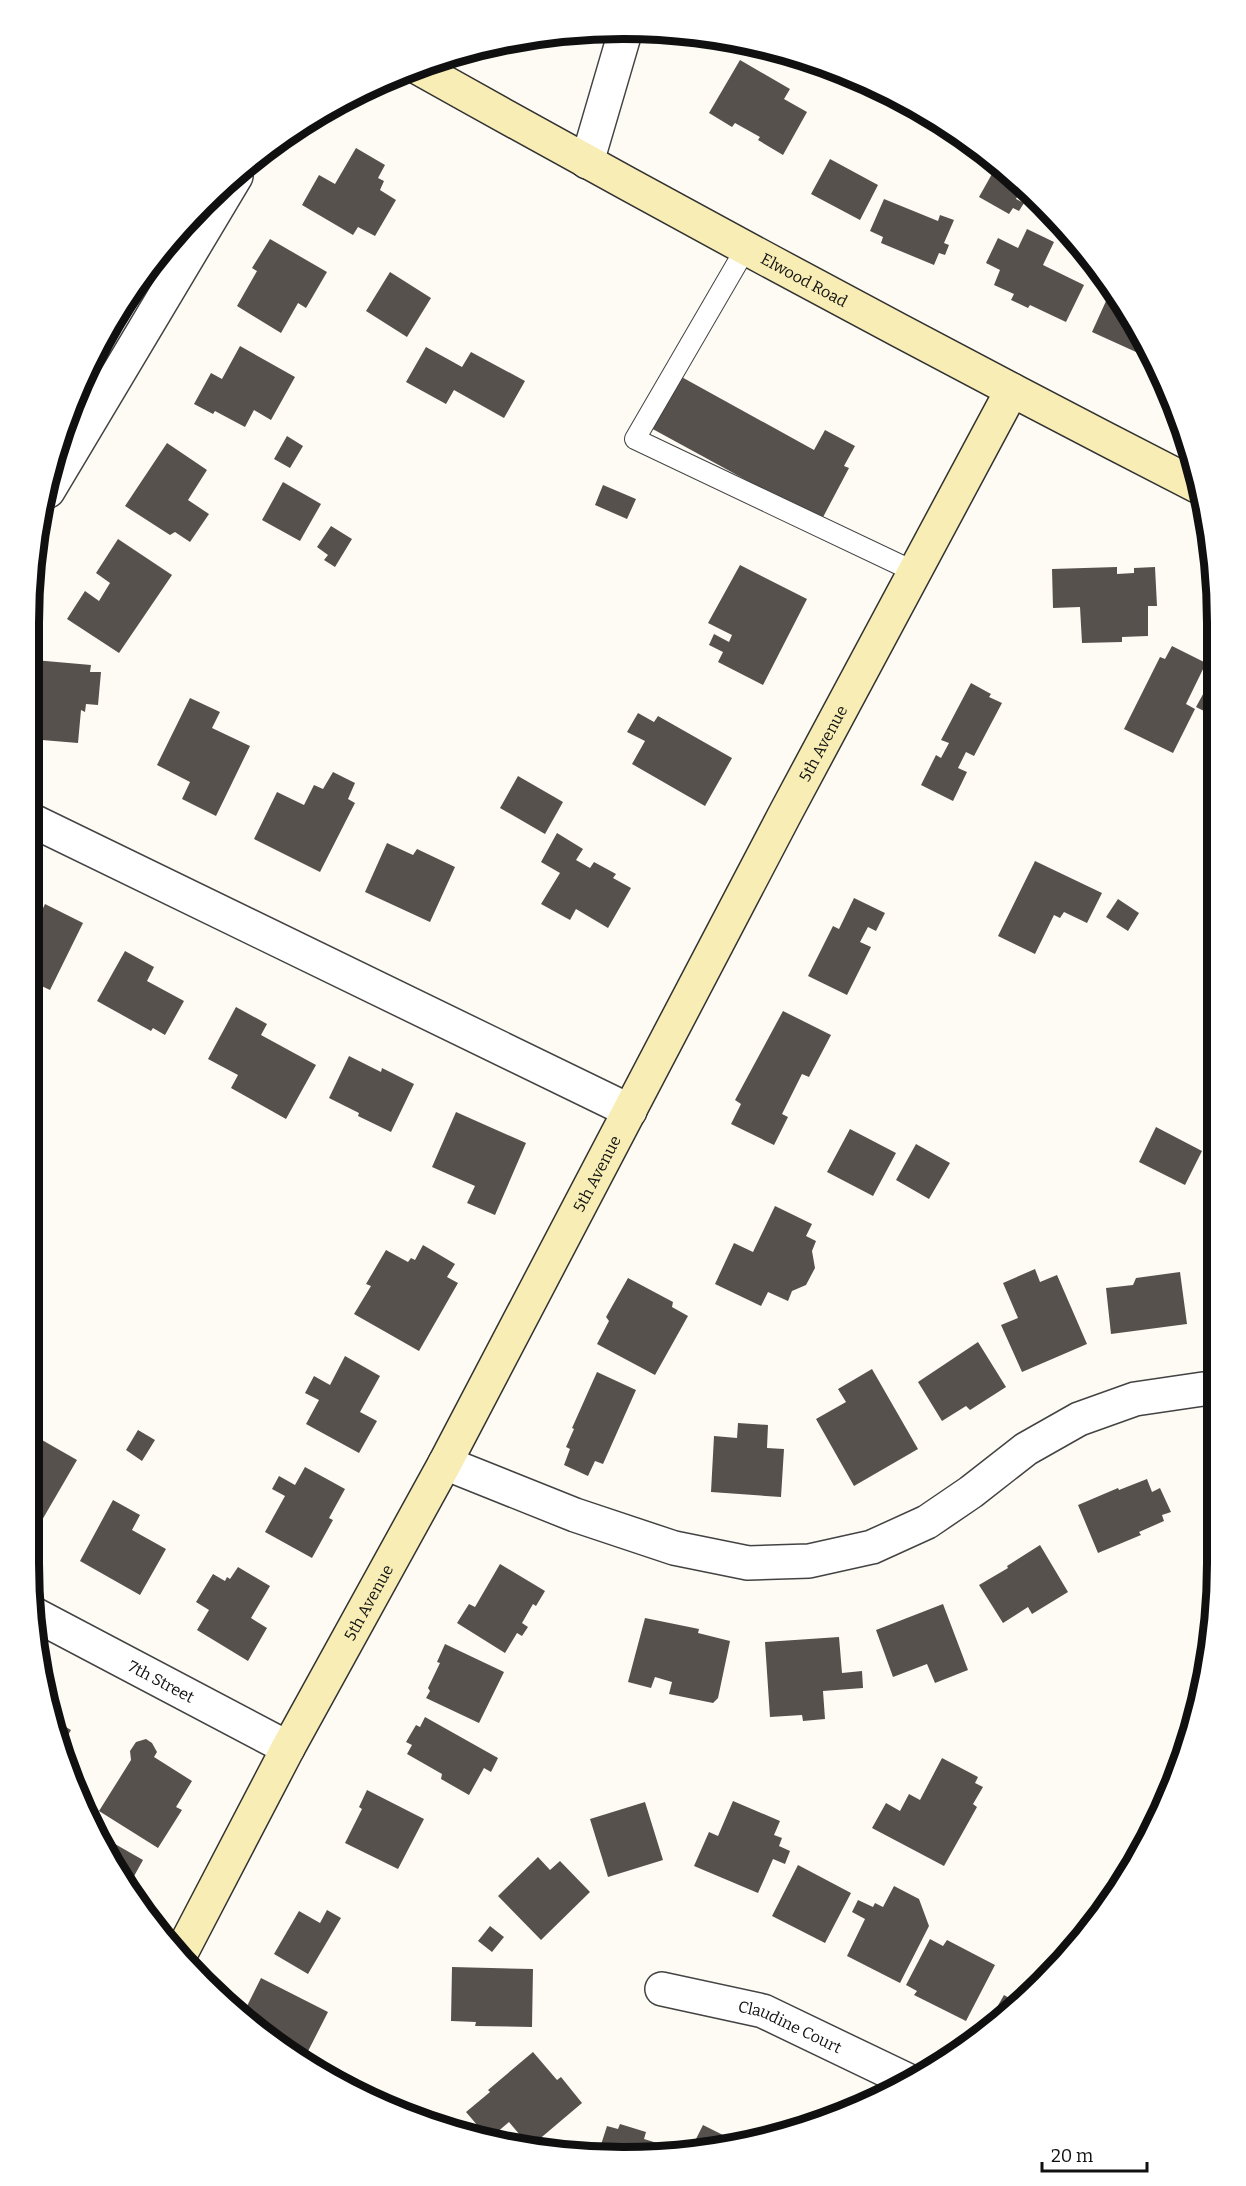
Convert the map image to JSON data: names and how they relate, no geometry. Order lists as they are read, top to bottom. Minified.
{"streets":{"street":["Elwood Road","5th Avenue","7th Street","Claudine Court"]},"crossings":[["Elwood Road","5th Avenue"],["5th Avenue","7th Street"]],"scale_bar":"20 m"}
